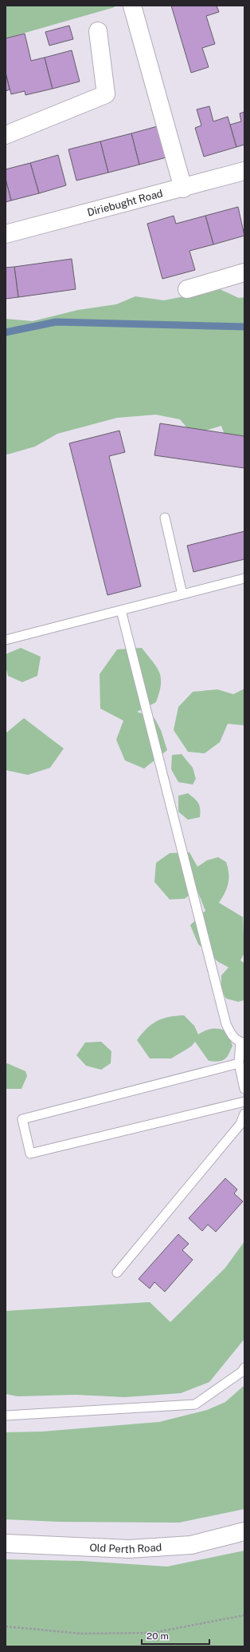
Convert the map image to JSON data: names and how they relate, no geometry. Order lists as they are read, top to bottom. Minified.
{"streets":{"street":["Diriebught Road","Old Perth Road"]},"scale_bar":"20 m"}
